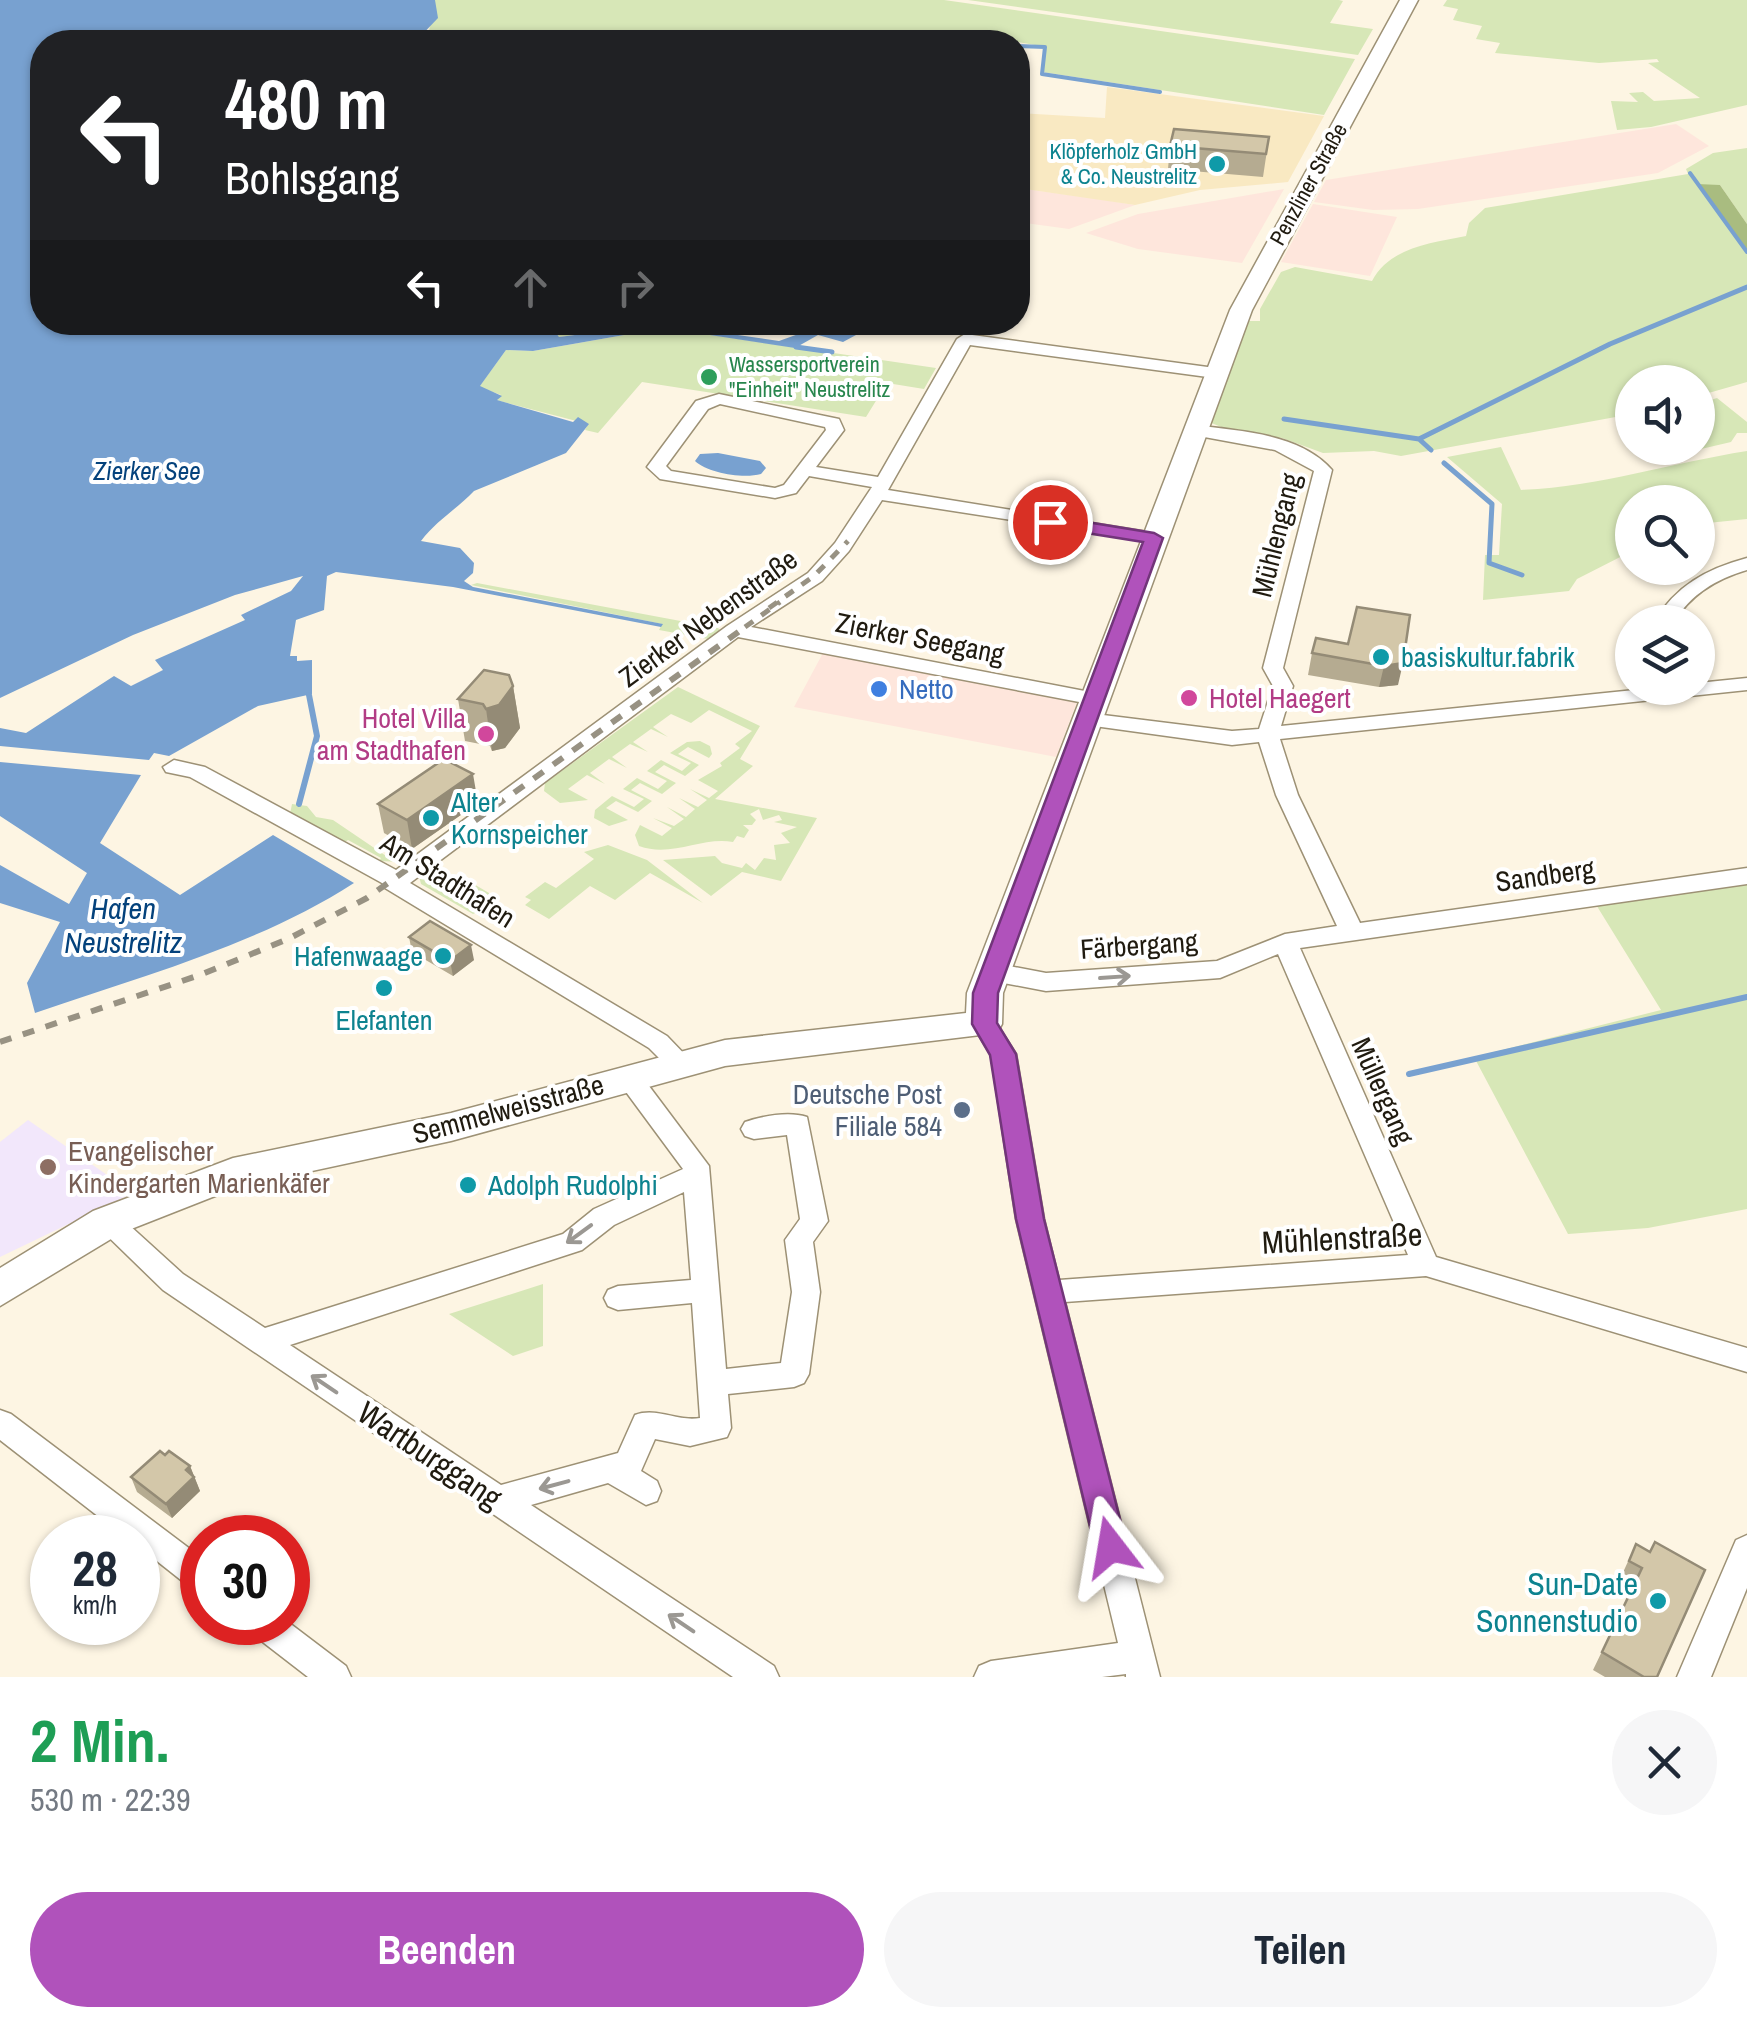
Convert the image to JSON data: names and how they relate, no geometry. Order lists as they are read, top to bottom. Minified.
{"streets":{"main road":["Penzliner Straße","Semmelweisstraße"],"street":["Mühlengang","Zierker Nebenstraße","Zierker Seegang","Sandberg","Am Stadthafen","Färbergang","Müllergang","Mühlenstraße","Wartburggang"]},"crossings":[["Penzliner Straße","Mühlengang"],["Penzliner Straße","Zierker Nebenstraße"],["Penzliner Straße","Zierker Seegang"],["Penzliner Straße","Färbergang"],["Penzliner Straße","Semmelweisstraße"],["Zierker Nebenstraße","Zierker Seegang"],["Zierker Nebenstraße","Am Stadthafen"],["Sandberg","Färbergang"],["Sandberg","Müllergang"],["Am Stadthafen","Semmelweisstraße"],["Färbergang","Müllergang"],["Müllergang","Mühlenstraße"],["Semmelweisstraße","Wartburggang"]],"one_way":["Färbergang","Wartburggang"],"water":["Zierker See","Hafen Neustrelitz"],"places":["Klöpferholz GmbH & Co. Neustrelitz","Wassersportverein \"Einheit\" Neustrelitz","basiskultur.fabrik","Netto","Hotel Haegert","Hotel Villa am Stadthafen","Alter Kornspeicher","Hafenwaage","Elefanten","Deutsche Post Filiale 584","Evangelischer Kindergarten Marienkäfer","Adolph Rudolphi","Sun-Date Sonnenstudio"],"page":{"turn":["480 m","Bohlsgang"],"speed":"28 km/h","limit":"30","heading":["2 Min.","530 m · 22:39"],"buttons":["Beenden","Teilen"]}}
